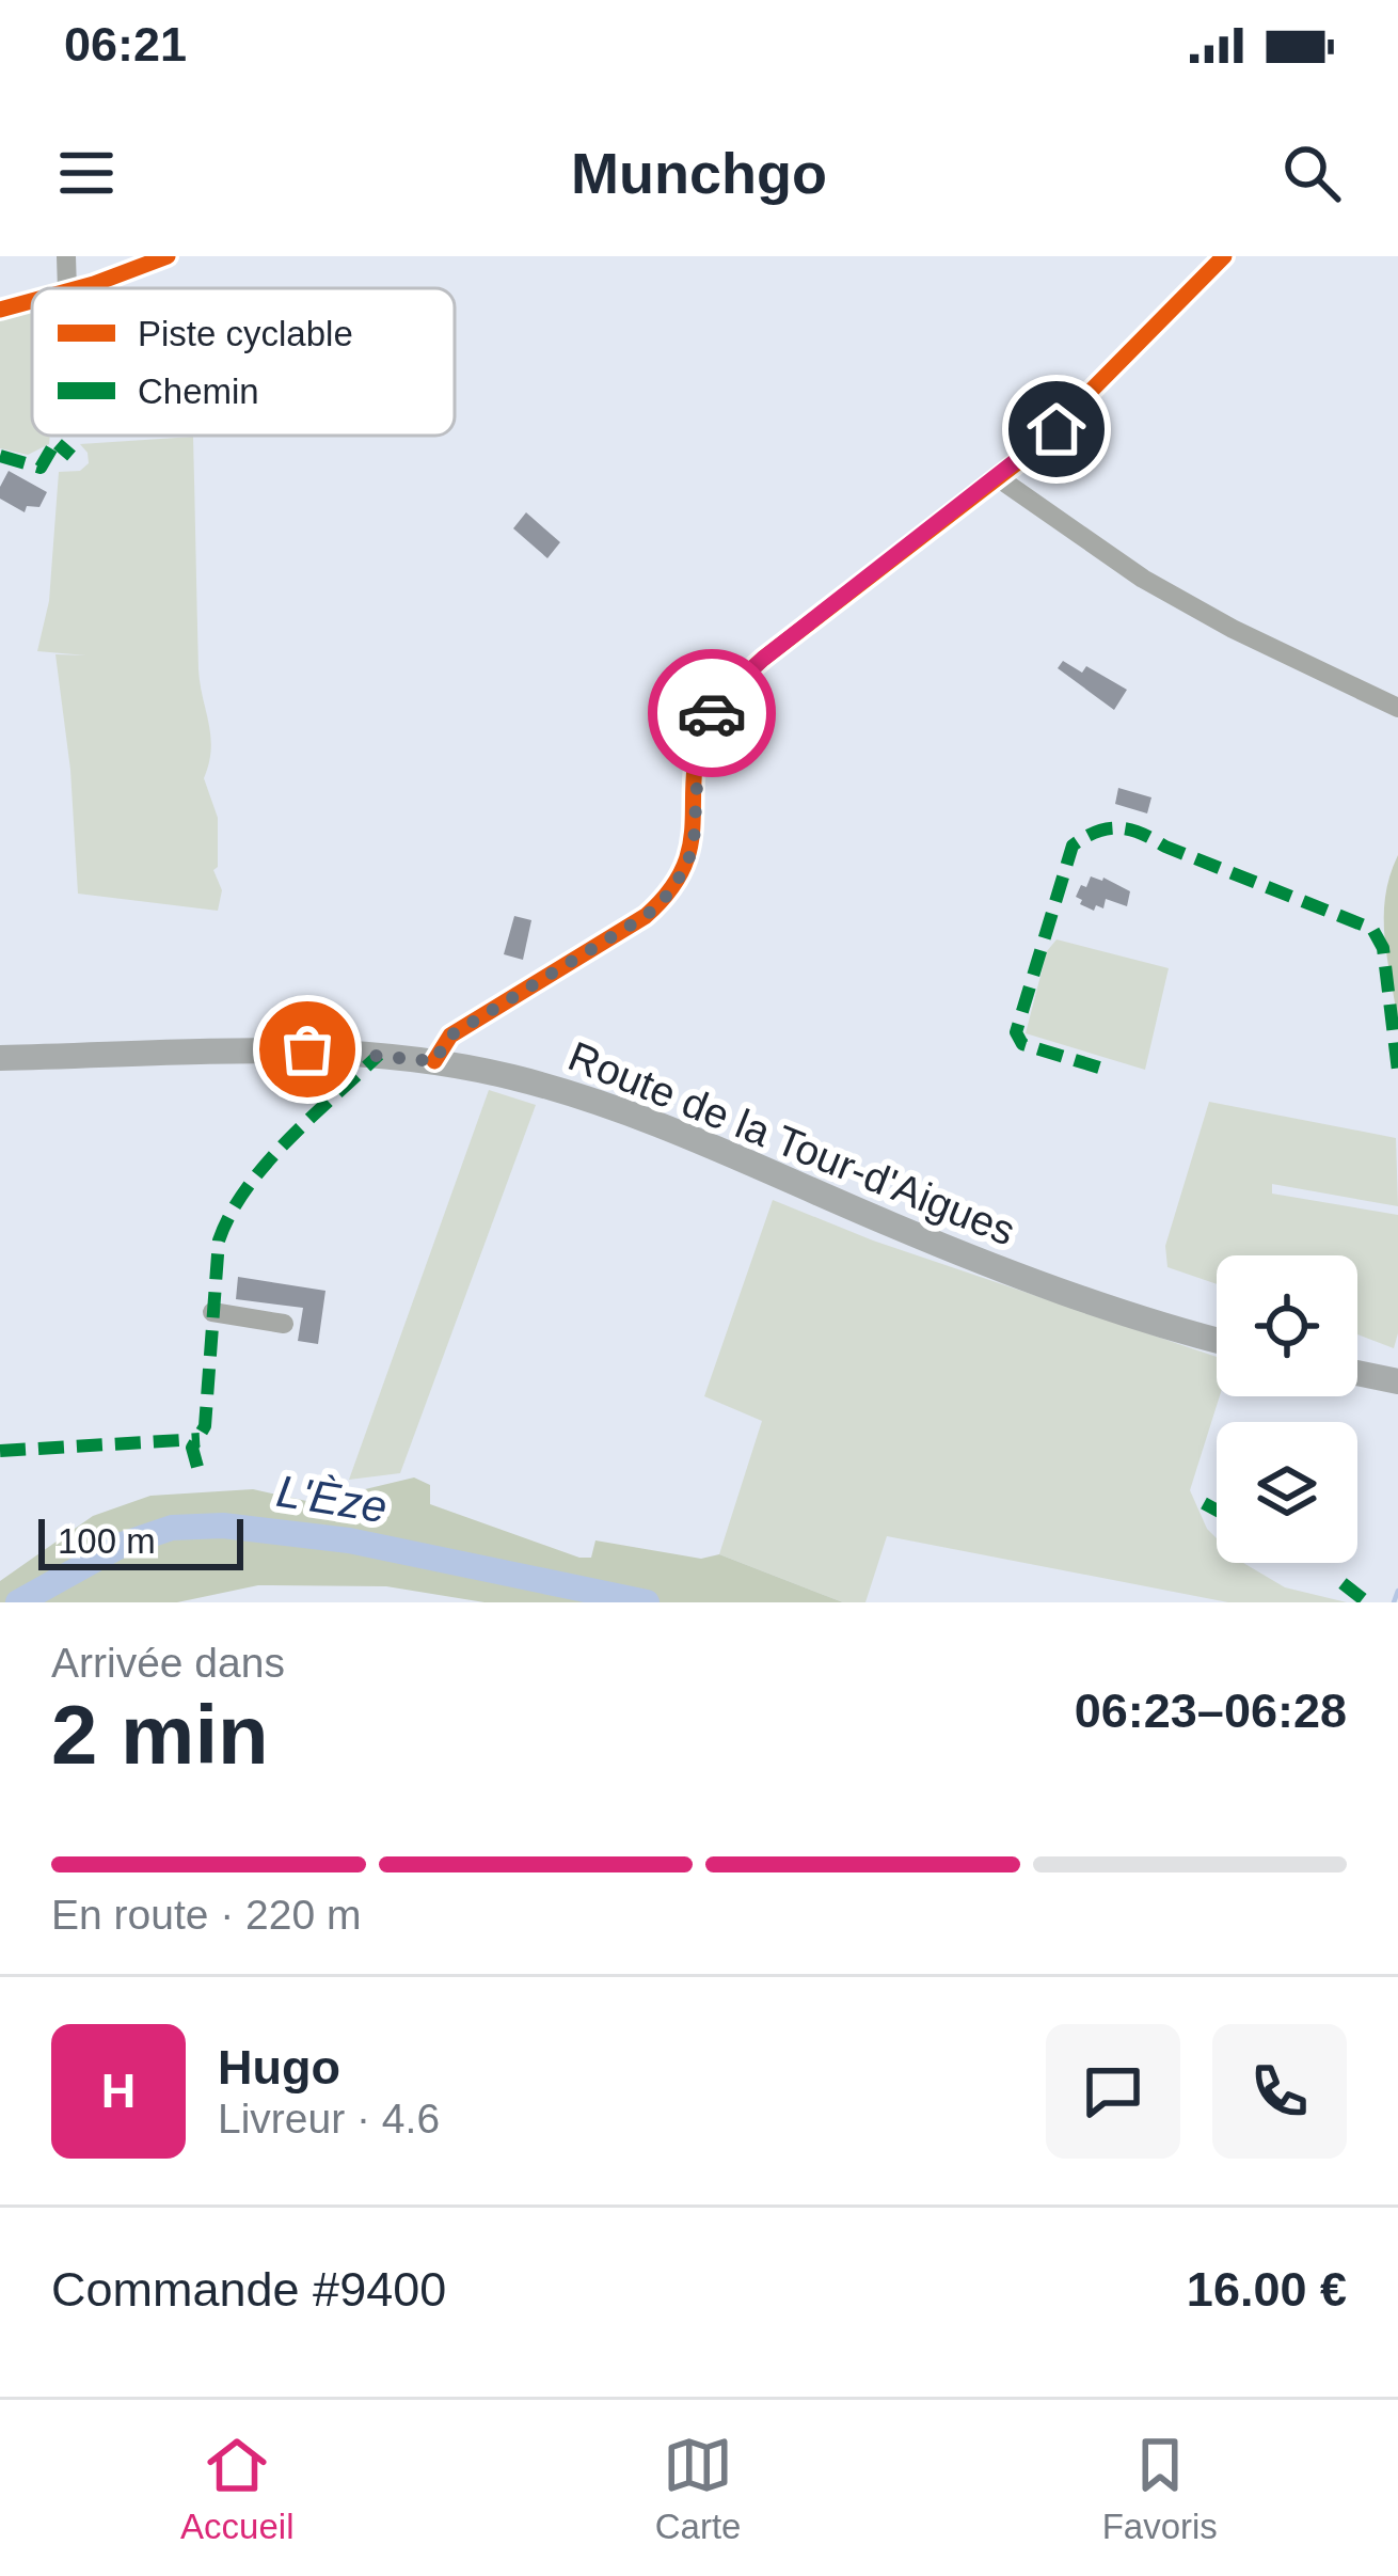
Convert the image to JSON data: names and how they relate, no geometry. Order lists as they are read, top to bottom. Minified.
{"streets":{"main road":["Route de la Tour-d'Aigues"]},"water":["L'Èze"],"legend":["Piste cyclable","Chemin"],"scale_bar":"100 m","page":{"status":"06:21","header":"Munchgo","scale":"100 m","heading":["2 min","Arrivée dans","06:23–06:28"],"panel":["Hugo","Livreur · 4.6","Commande #9400","16.00 €"],"bar":"En route · 220 m","round":"H","tabs":["Accueil","Carte","Favoris"]}}
